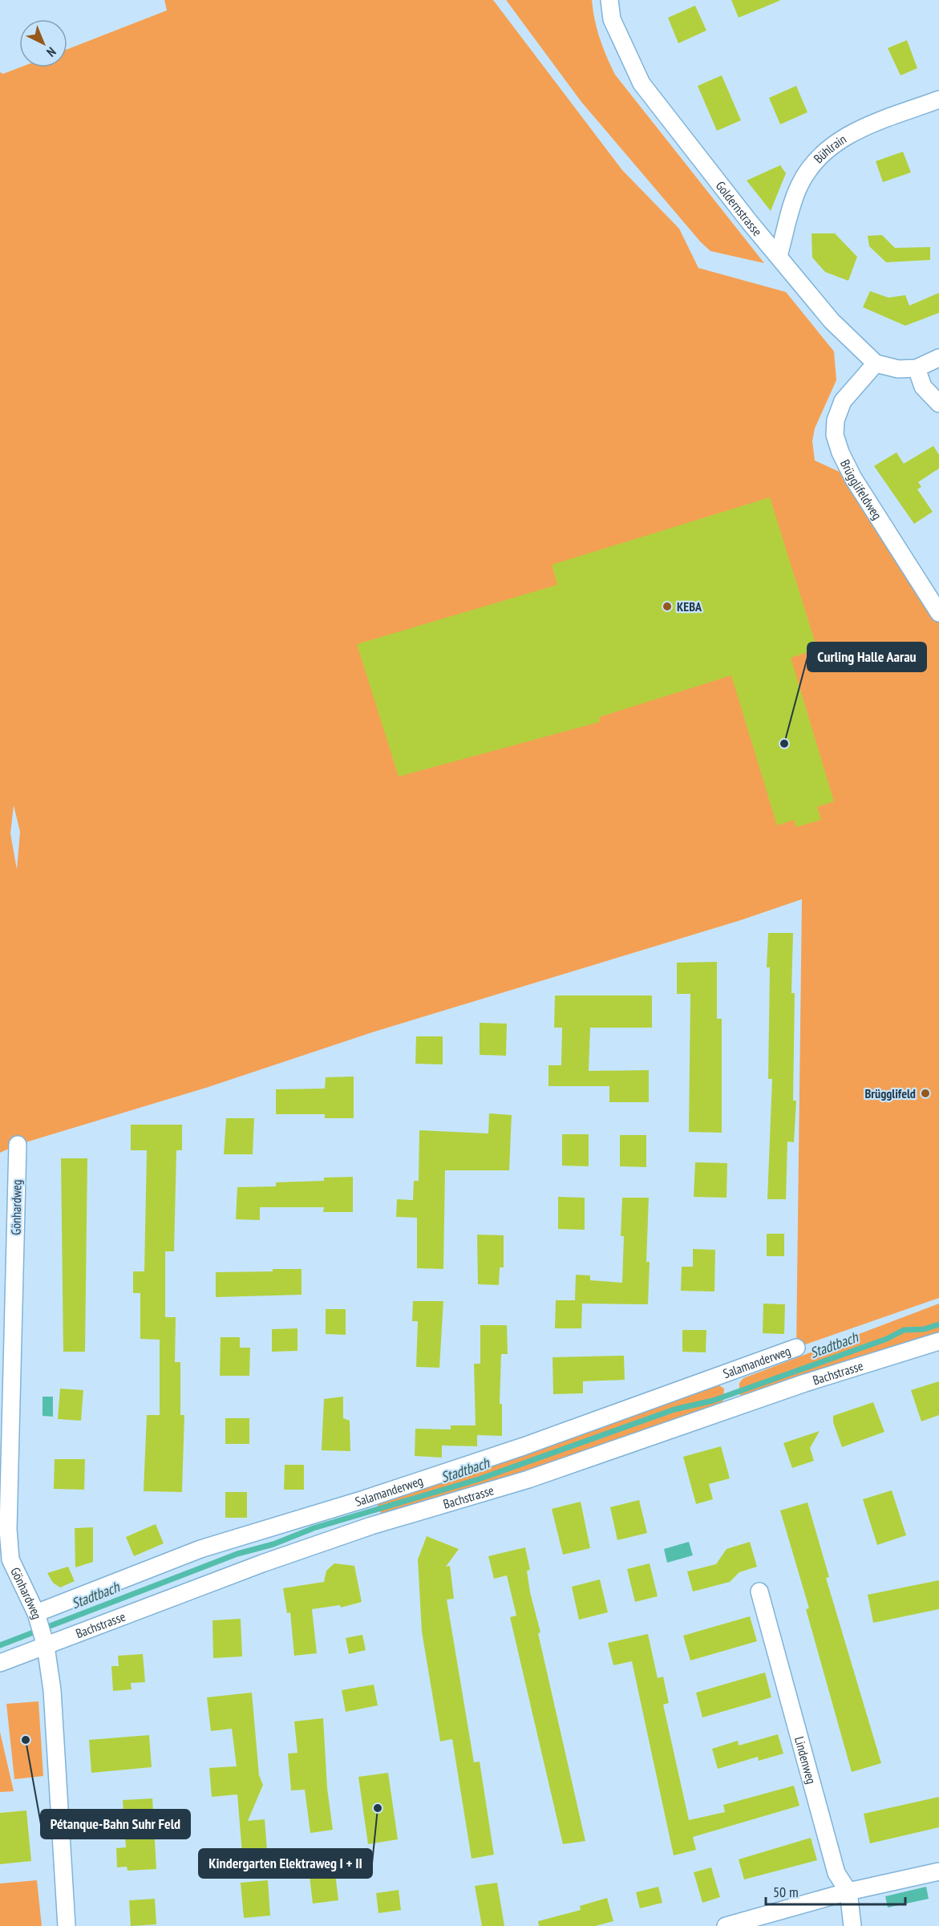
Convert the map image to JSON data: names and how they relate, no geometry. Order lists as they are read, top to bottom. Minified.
{"streets":{"street":["Bühlrain","Goldernstrasse","Brügglifeldweg","Gönhardweg","Salamanderweg","Bachstrasse","Lindenweg"]},"crossings":[["Bühlrain","Goldernstrasse"],["Goldernstrasse","Brügglifeldweg"],["Gönhardweg","Salamanderweg"],["Gönhardweg","Bachstrasse"]],"water":["Stadtbach"],"places":["KEBA","Curling Halle Aarau","Brügglifeld","Pétanque-Bahn Suhr Feld","Kindergarten Elektraweg I + II"],"scale_bar":"50 m","north":"bottom right"}
